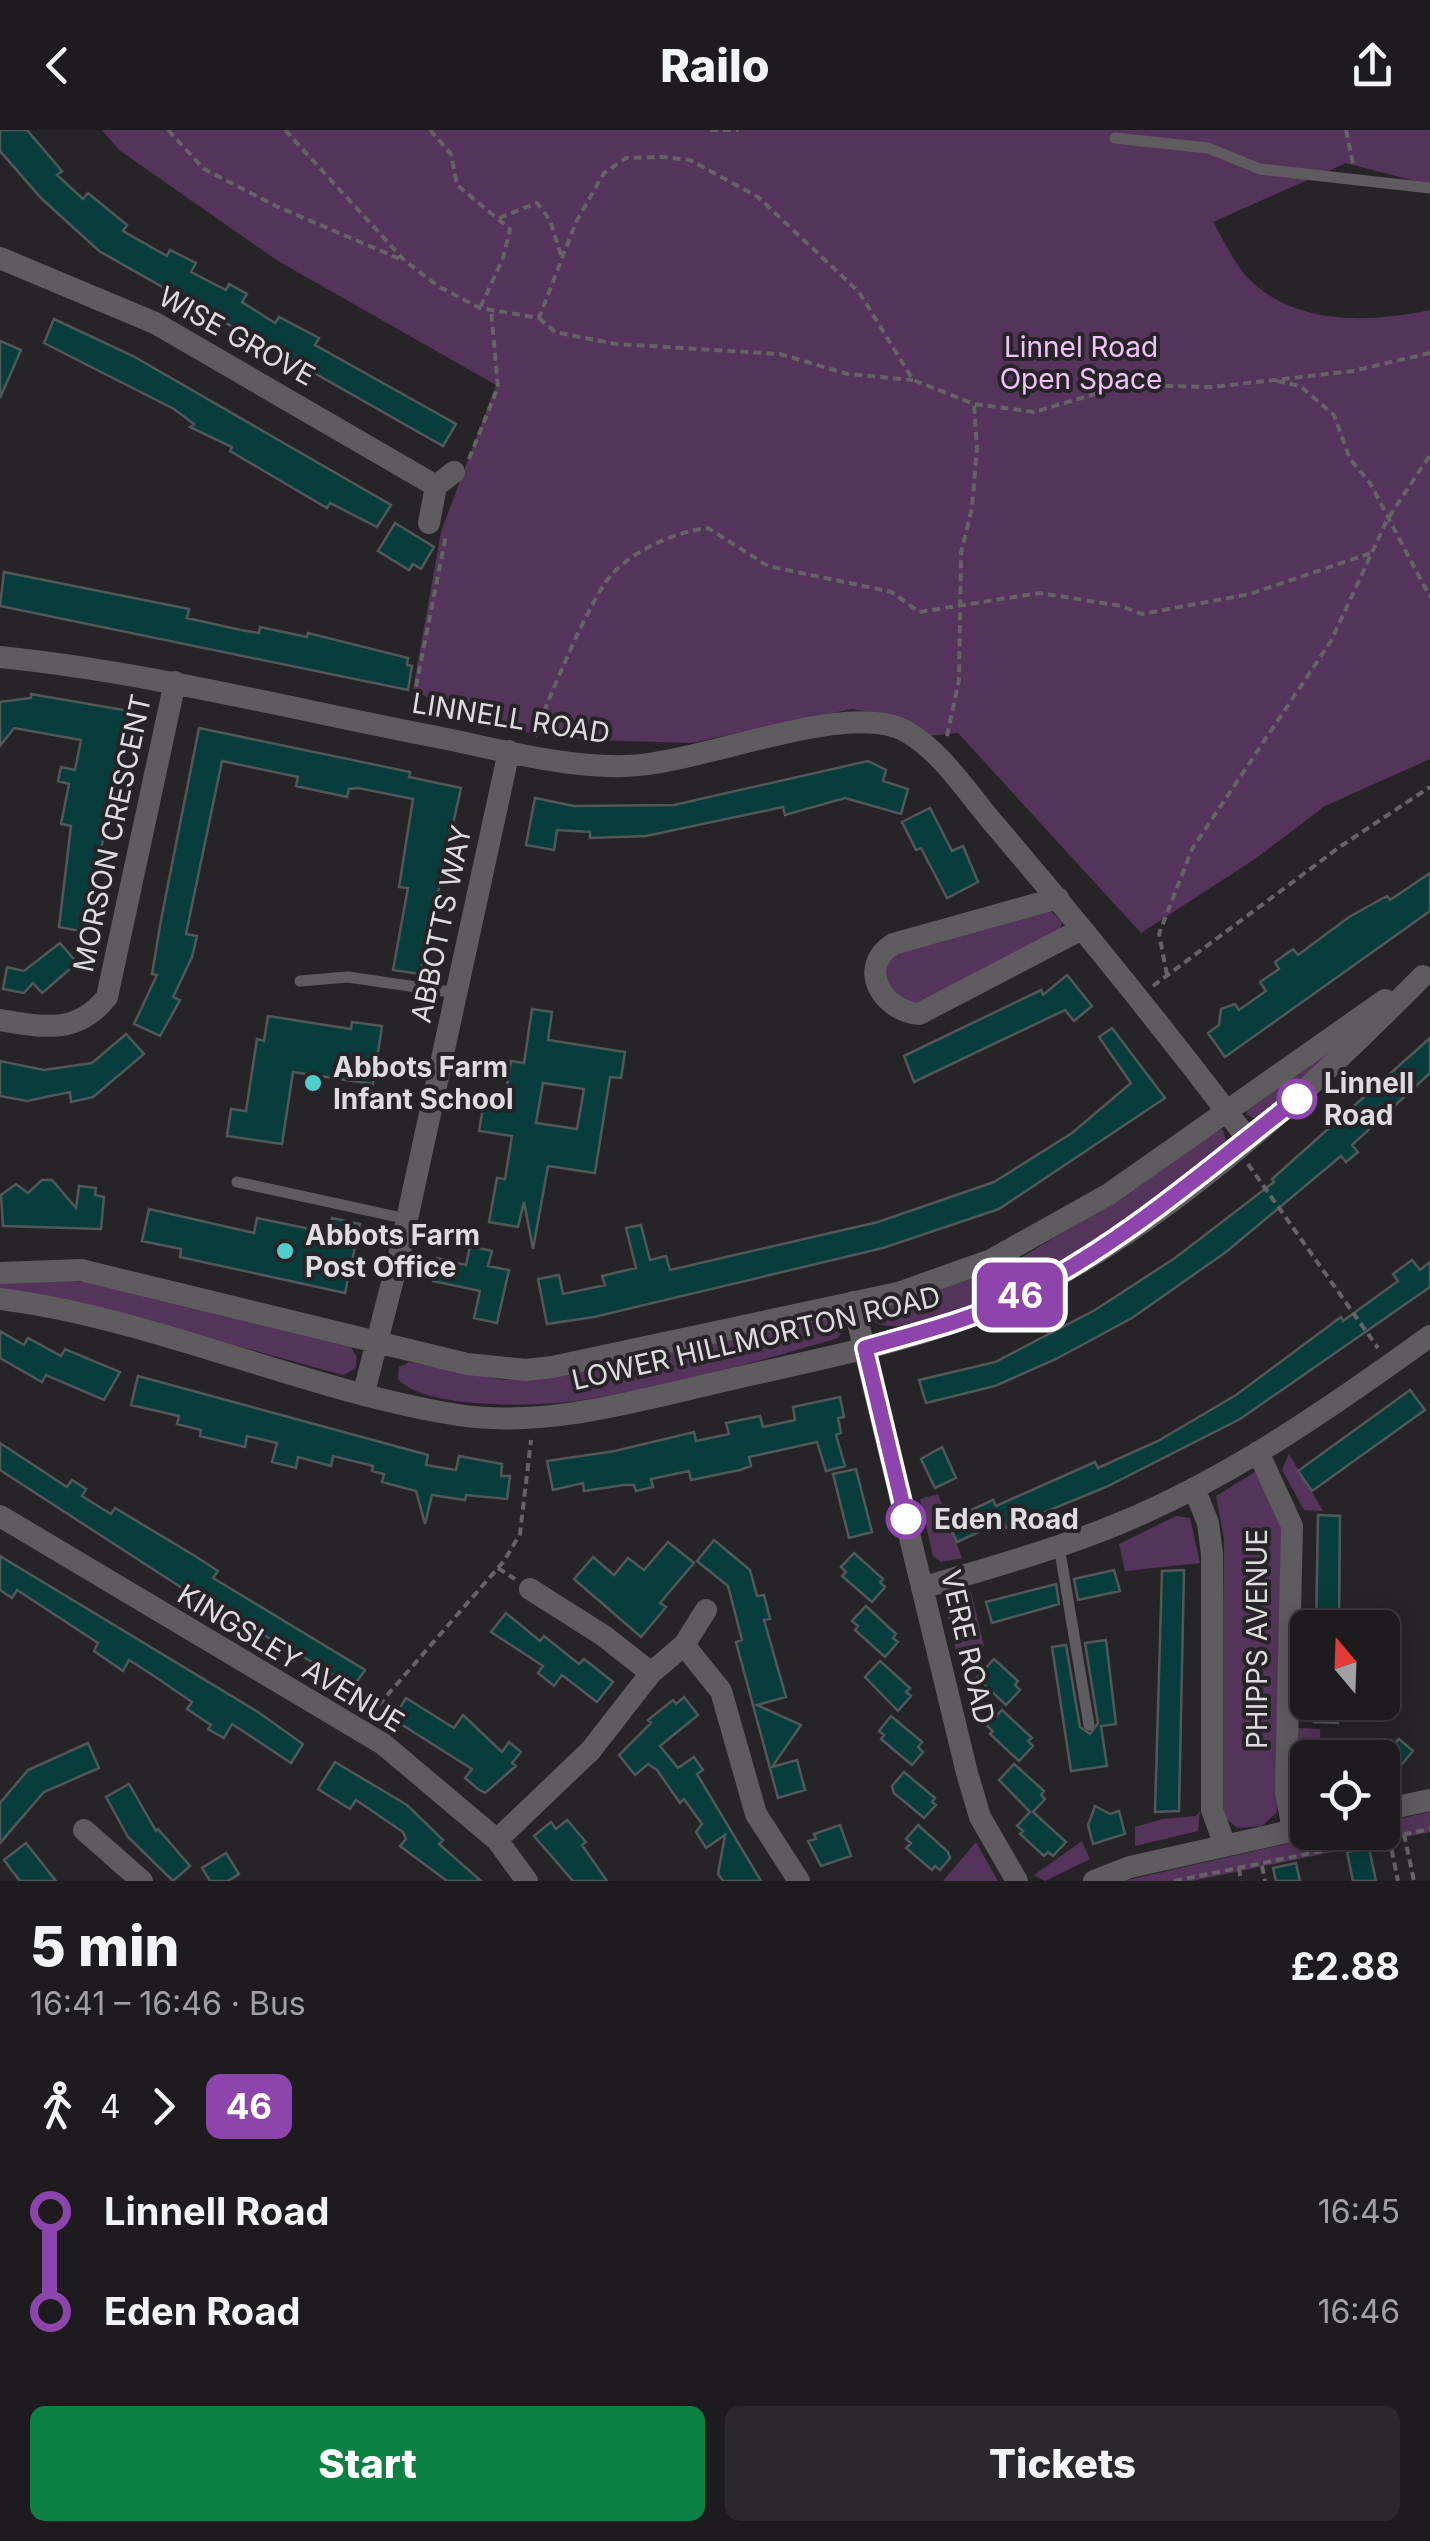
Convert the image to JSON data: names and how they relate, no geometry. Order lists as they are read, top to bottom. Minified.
{"streets":{"street":["WISE GROVE","LINNELL ROAD","MORSON CRESCENT","ABBOTTS WAY","LOWER HILLMORTON ROAD","PHIPPS AVENUE","VERE ROAD","KINGSLEY AVENUE"]},"crossings":[["LINNELL ROAD","MORSON CRESCENT"],["LINNELL ROAD","ABBOTTS WAY"],["LINNELL ROAD","LOWER HILLMORTON ROAD"],["ABBOTTS WAY","LOWER HILLMORTON ROAD"],["LOWER HILLMORTON ROAD","VERE ROAD"]],"parks":["Linnel Road Open Space"],"places":["Abbots Farm Infant School","Linnell Road","Abbots Farm Post Office","Eden Road"],"lines":["bus line 46"],"north":"top","page":{"header":"Railo","on_map":"46","heading":["5 min","16:41 – 16:46 · Bus","£2.88"],"legs":["4","46"],"list":[{"name":"Linnell Road","value":"16:45"},{"name":"Eden Road","value":"16:46"}],"buttons":["Start","Tickets"]}}
